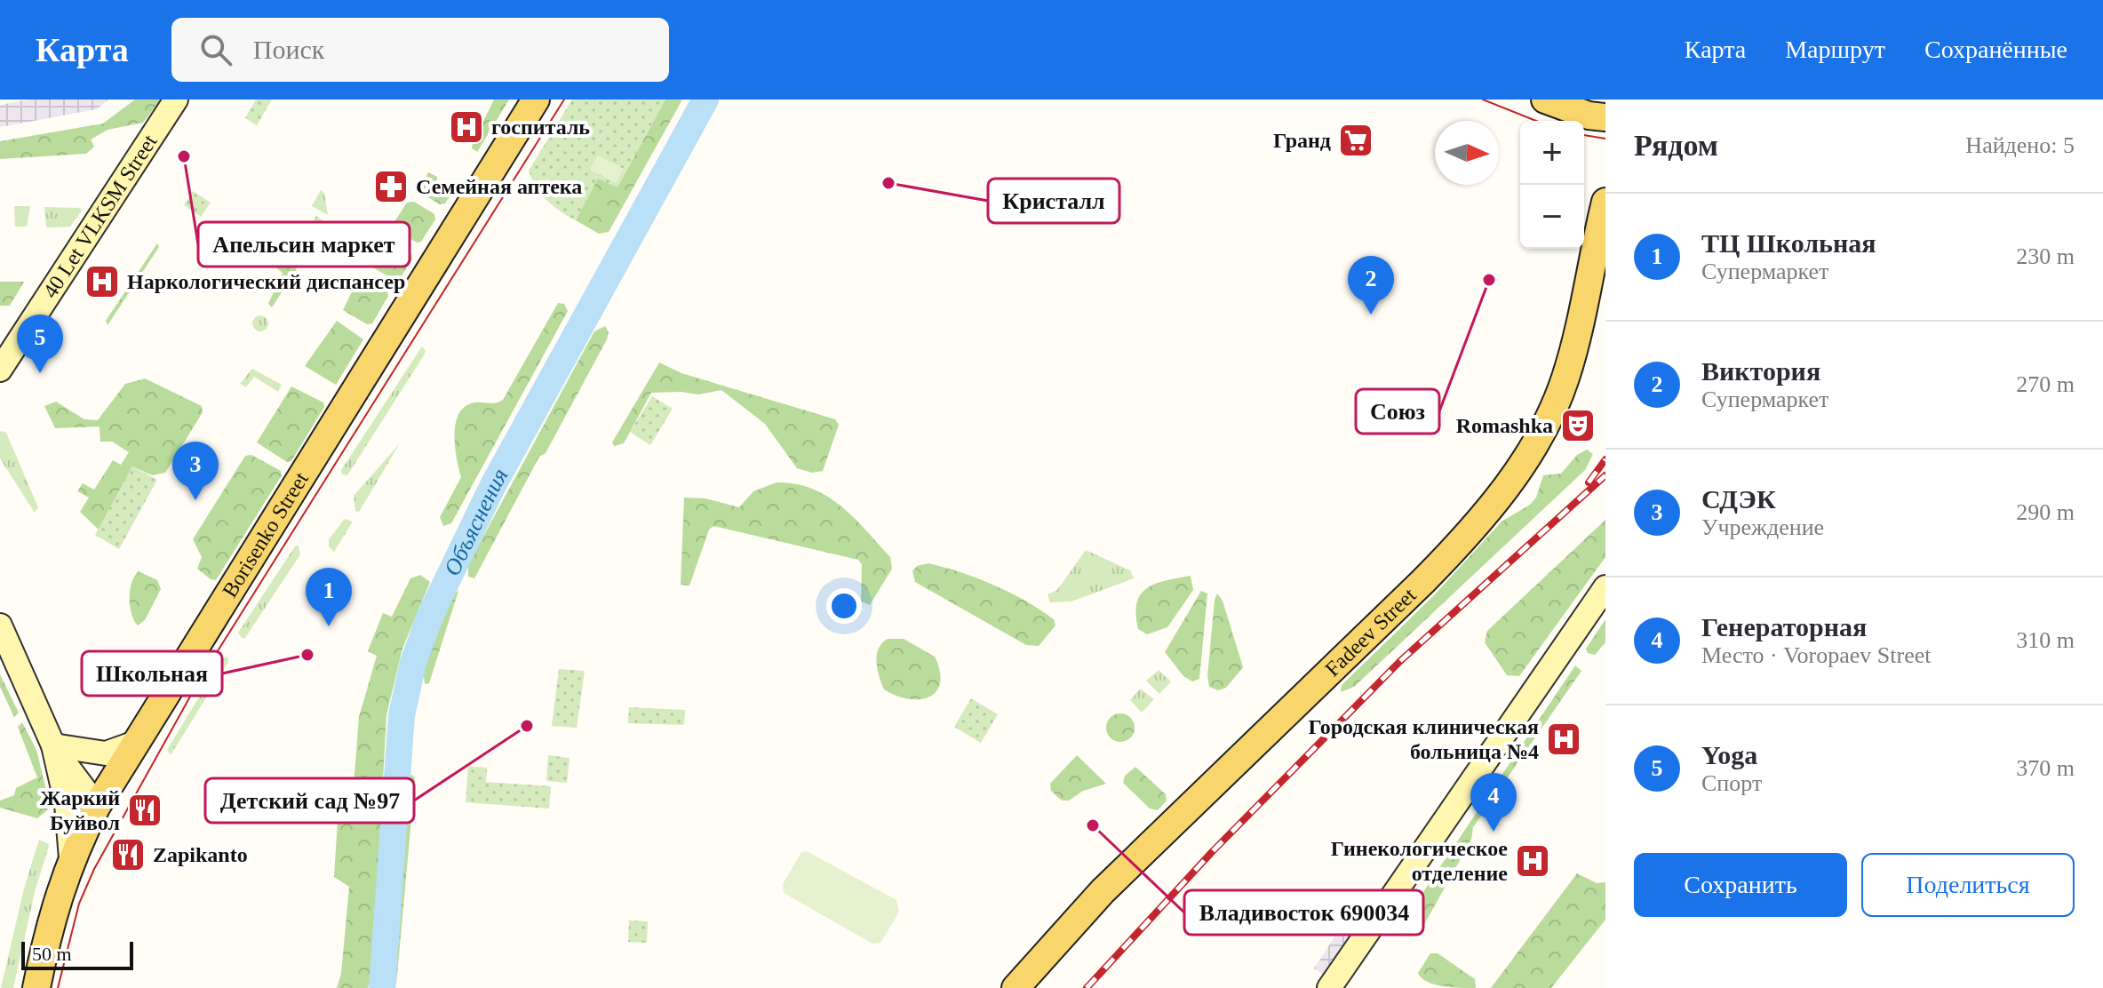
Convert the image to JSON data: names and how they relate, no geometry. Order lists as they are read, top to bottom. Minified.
{"streets":{"main road":["40 Let VLKSM Street","Borisenko Street","Fadeev Street"]},"water":["Объяснения"],"places":{"hospital":["госпиталь","Наркологический диспансер","Городская клиническая больница №4","Гинекологическое отделение"],"supermarket":["Гранд"],"other":["Апельсин маркет","Кристалл","Союз","Школьная","Детский сад №97","Владивосток 690034"],"pharmacy":["Семейная аптека"],"theatre":["Romashka"],"restaurant":["Жаркий Буйвол","Zapikanto"]},"scale_bar":"50 m","north":"right","page":{"header":"Карта","search":"Поиск","nav":["Карта","Маршрут","Сохранённые"],"heading":["Рядом","Найдено: 5"],"map_buttons":["+","−"],"list":[{"mark":"1","name":"ТЦ Школьная","note":"Супермаркет","value":"230 m"},{"mark":"2","name":"Виктория","note":"Супермаркет","value":"270 m"},{"mark":"3","name":"СДЭК","note":"Учреждение","value":"290 m"},{"mark":"4","name":"Генераторная","note":"Место · Voropaev Street","value":"310 m"},{"mark":"5","name":"Yoga","note":"Спорт","value":"370 m"}],"pins":["2","5","3","1","4"],"buttons":["Сохранить","Поделиться"],"scale":"50 m"}}
